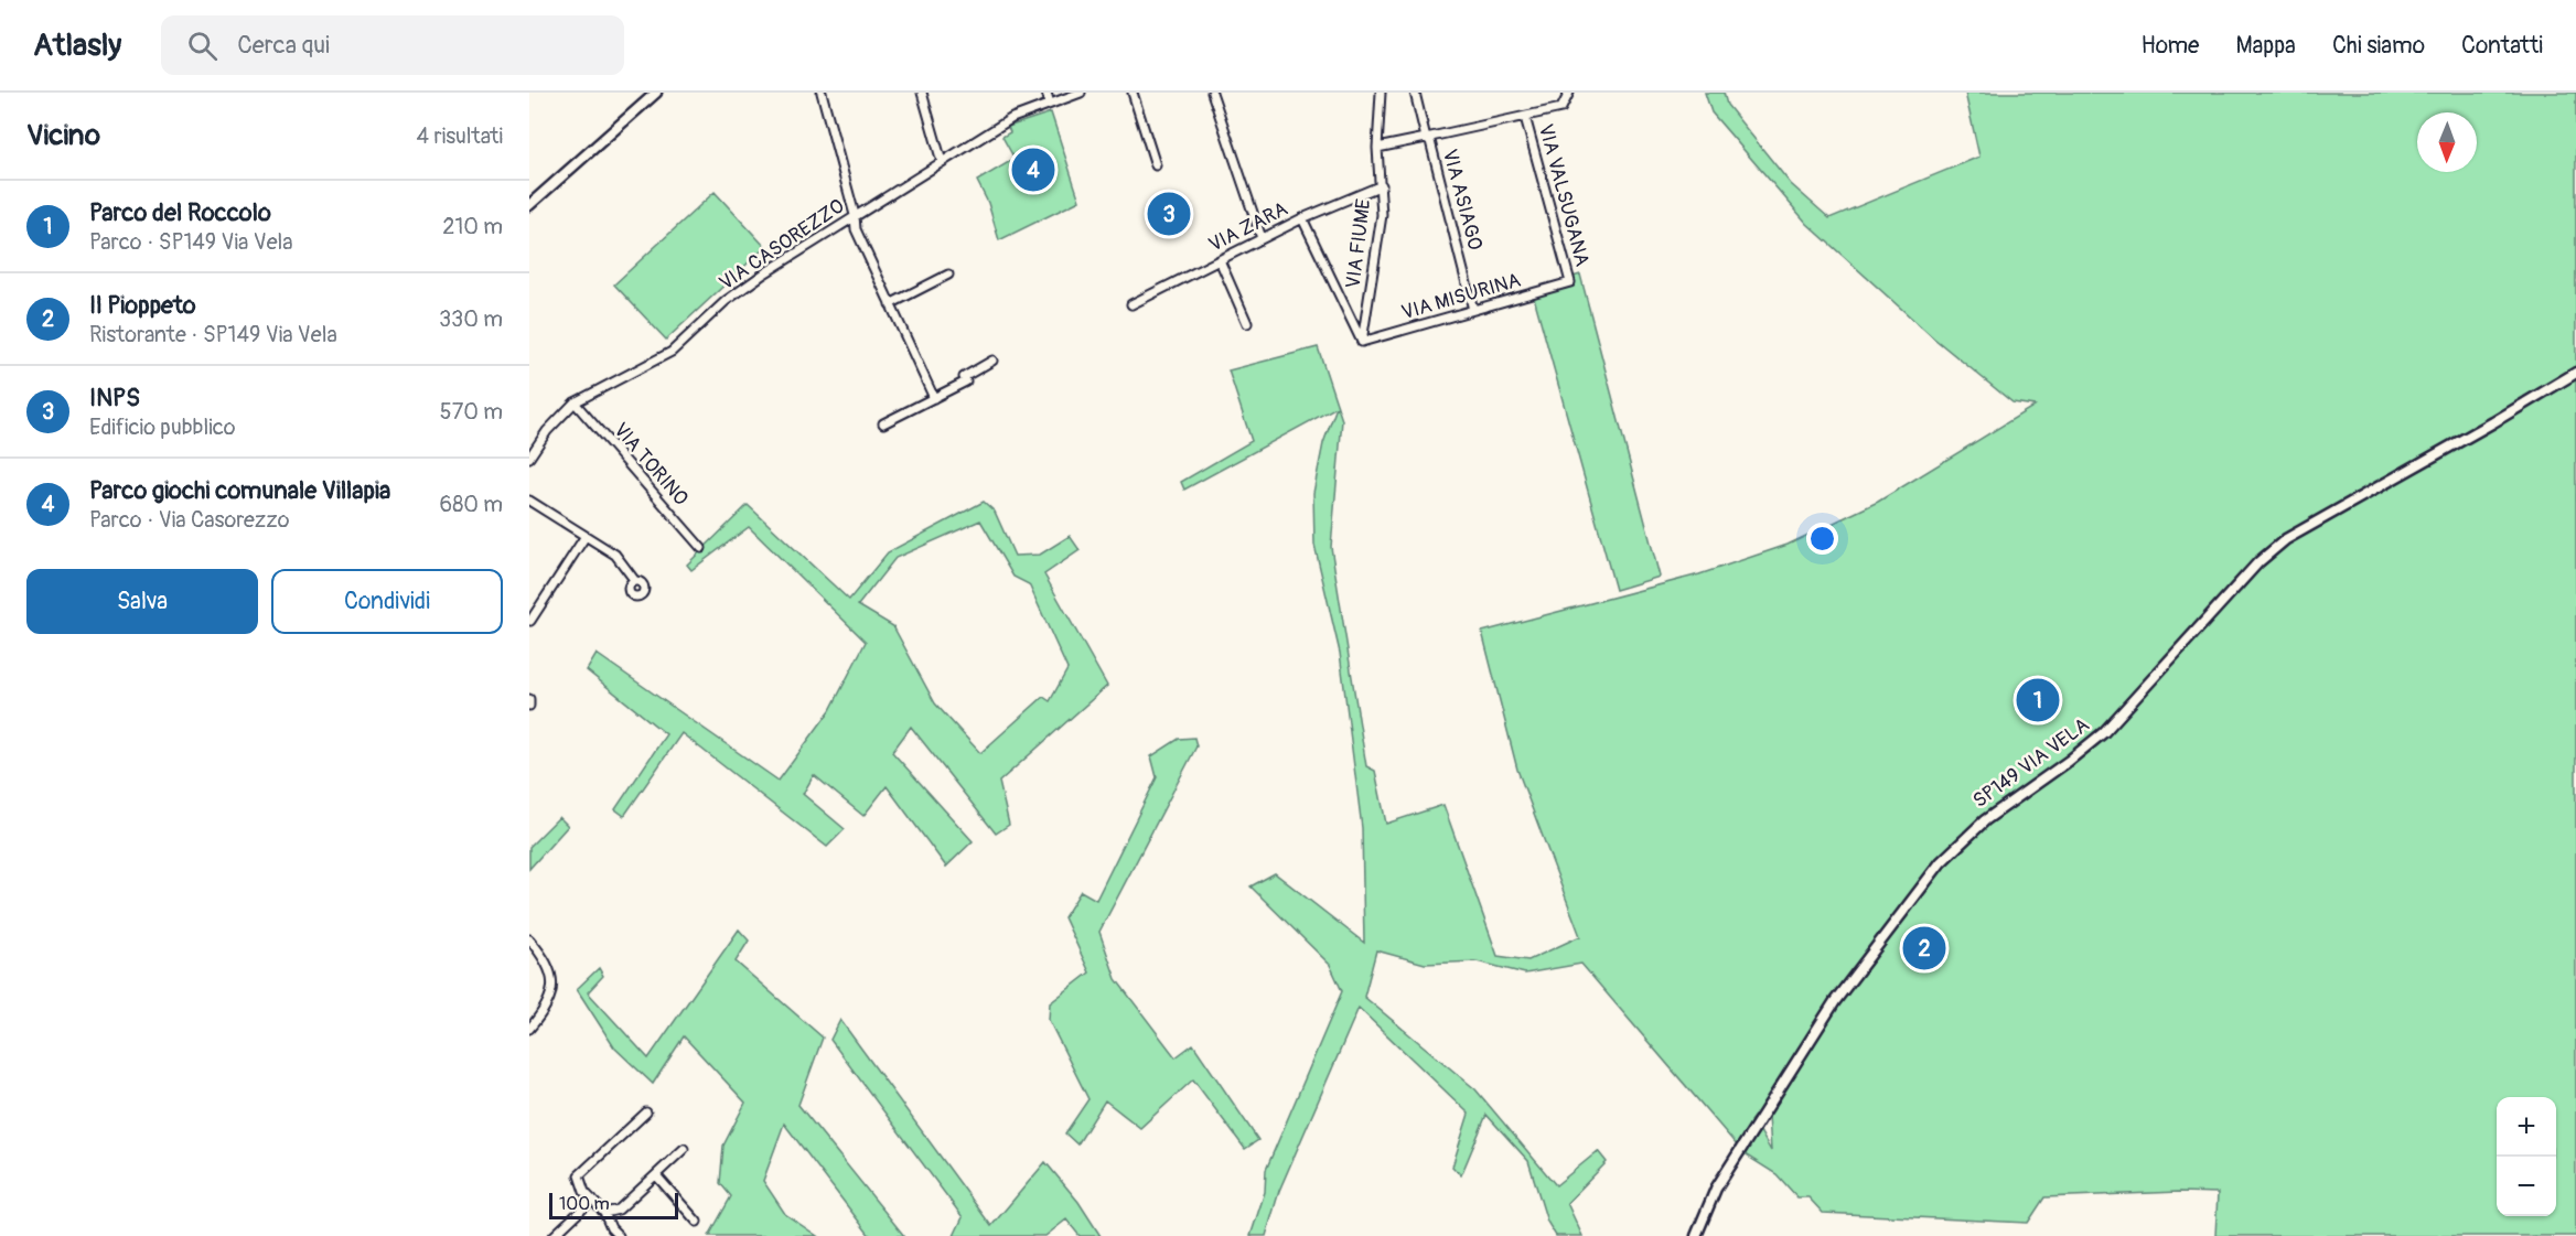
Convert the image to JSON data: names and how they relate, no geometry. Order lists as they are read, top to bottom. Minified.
{"streets":{"street":["VIA VALSUGANA","VIA ASIAGO","VIA ZARA","VIA FIUME","VIA CASOREZZO","VIA MISURINA","VIA TORINO","SP149 VIA VELA"]},"crossings":[["VIA VALSUGANA","VIA MISURINA"],["VIA ASIAGO","VIA MISURINA"],["VIA ZARA","VIA FIUME"],["VIA FIUME","VIA MISURINA"],["VIA CASOREZZO","VIA TORINO"]],"scale_bar":"100 m","north":"bottom","page":{"header":"Atlasly","search":"Cerca qui","nav":["Home","Mappa","Chi siamo","Contatti"],"heading":["Vicino","4 risultati"],"pins":["4","3","1","2"],"list":[{"mark":"1","name":"Parco del Roccolo","note":"Parco · SP149 Via Vela","value":"210 m"},{"mark":"2","name":"Il Pioppeto","note":"Ristorante · SP149 Via Vela","value":"330 m"},{"mark":"3","name":"INPS","note":"Edificio pubblico","value":"570 m"},{"mark":"4","name":"Parco giochi comunale Villapia","note":"Parco · Via Casorezzo","value":"680 m"}],"buttons":["Salva","Condividi"],"map_buttons":["+","−"],"scale":"100 m"}}
